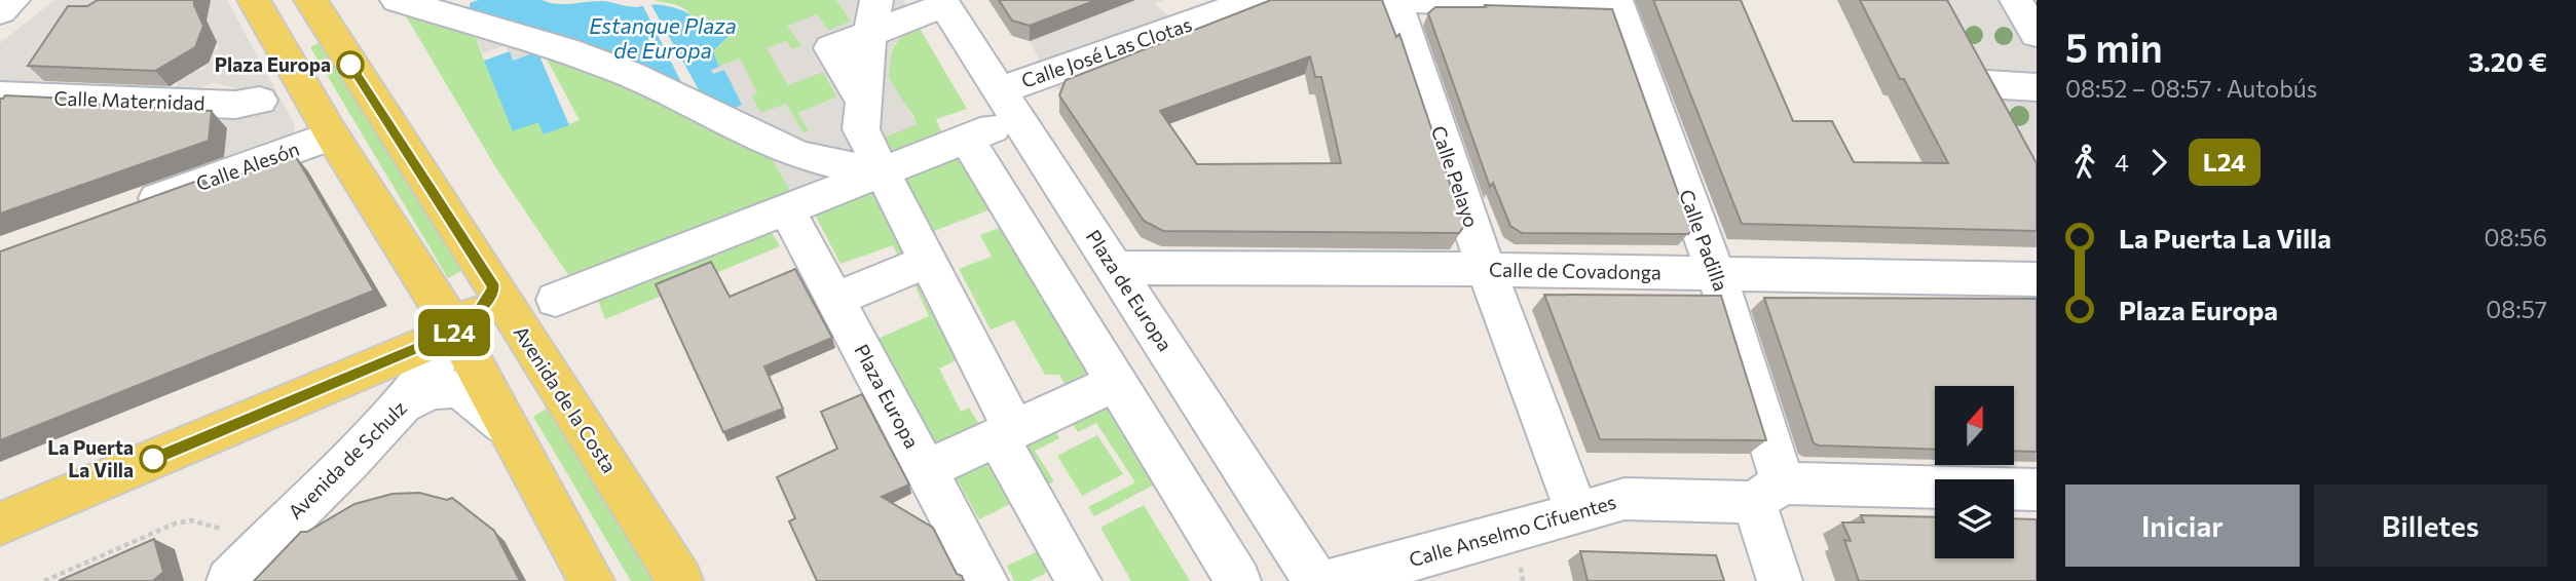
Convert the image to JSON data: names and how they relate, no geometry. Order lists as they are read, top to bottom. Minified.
{"streets":{"main road":["Avenida de la Costa"],"street":["Calle José Las Clotas","Calle Maternidad","Calle Alesón","Calle Pelayo","Calle Padilla","Calle de Covadonga","Plaza de Europa","Plaza Europa","Avenida de Schulz","Calle Anselmo Cifuentes"]},"crossings":[["Calle José Las Clotas","Plaza de Europa"],["Calle Pelayo","Calle de Covadonga"],["Calle Pelayo","Calle Anselmo Cifuentes"],["Calle Padilla","Calle de Covadonga"],["Calle Padilla","Calle Anselmo Cifuentes"],["Calle de Covadonga","Plaza de Europa"]],"water":["Estanque Plaza de Europa"],"places":["Plaza Europa","La Puerta La Villa"],"lines":["bus line L24"],"north":"top","page":{"on_map":"L24","heading":["5 min","08:52 – 08:57 · Autobús","3.20 €"],"legs":["4","L24"],"list":[{"name":"La Puerta La Villa","value":"08:56"},{"name":"Plaza Europa","value":"08:57"}],"buttons":["Iniciar","Billetes"]}}
